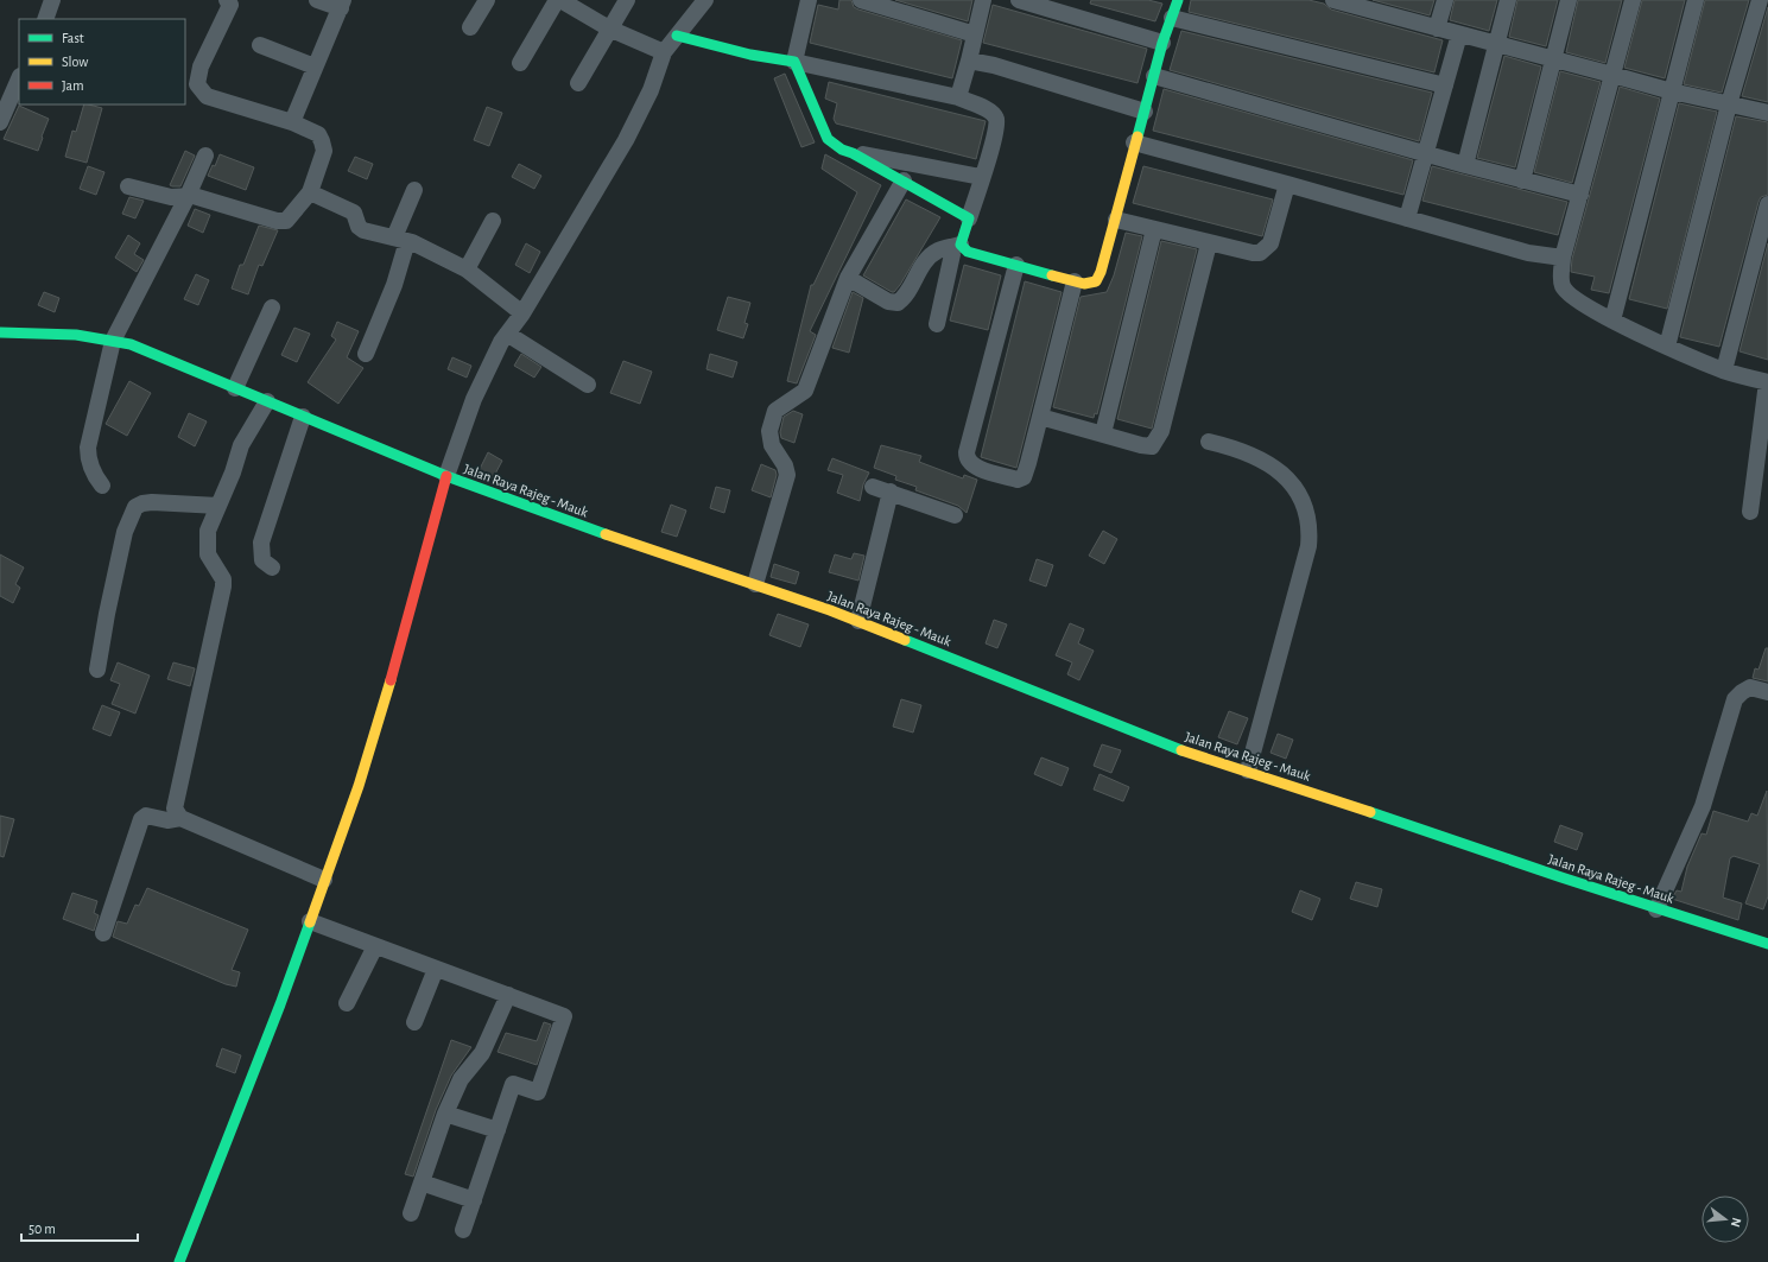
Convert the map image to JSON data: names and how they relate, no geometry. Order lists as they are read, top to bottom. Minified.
{"streets":{"main road":["Jalan Raya Rajeg - Mauk"]},"legend":["Fast","Slow","Jam"],"scale_bar":"50 m","north":"right"}
